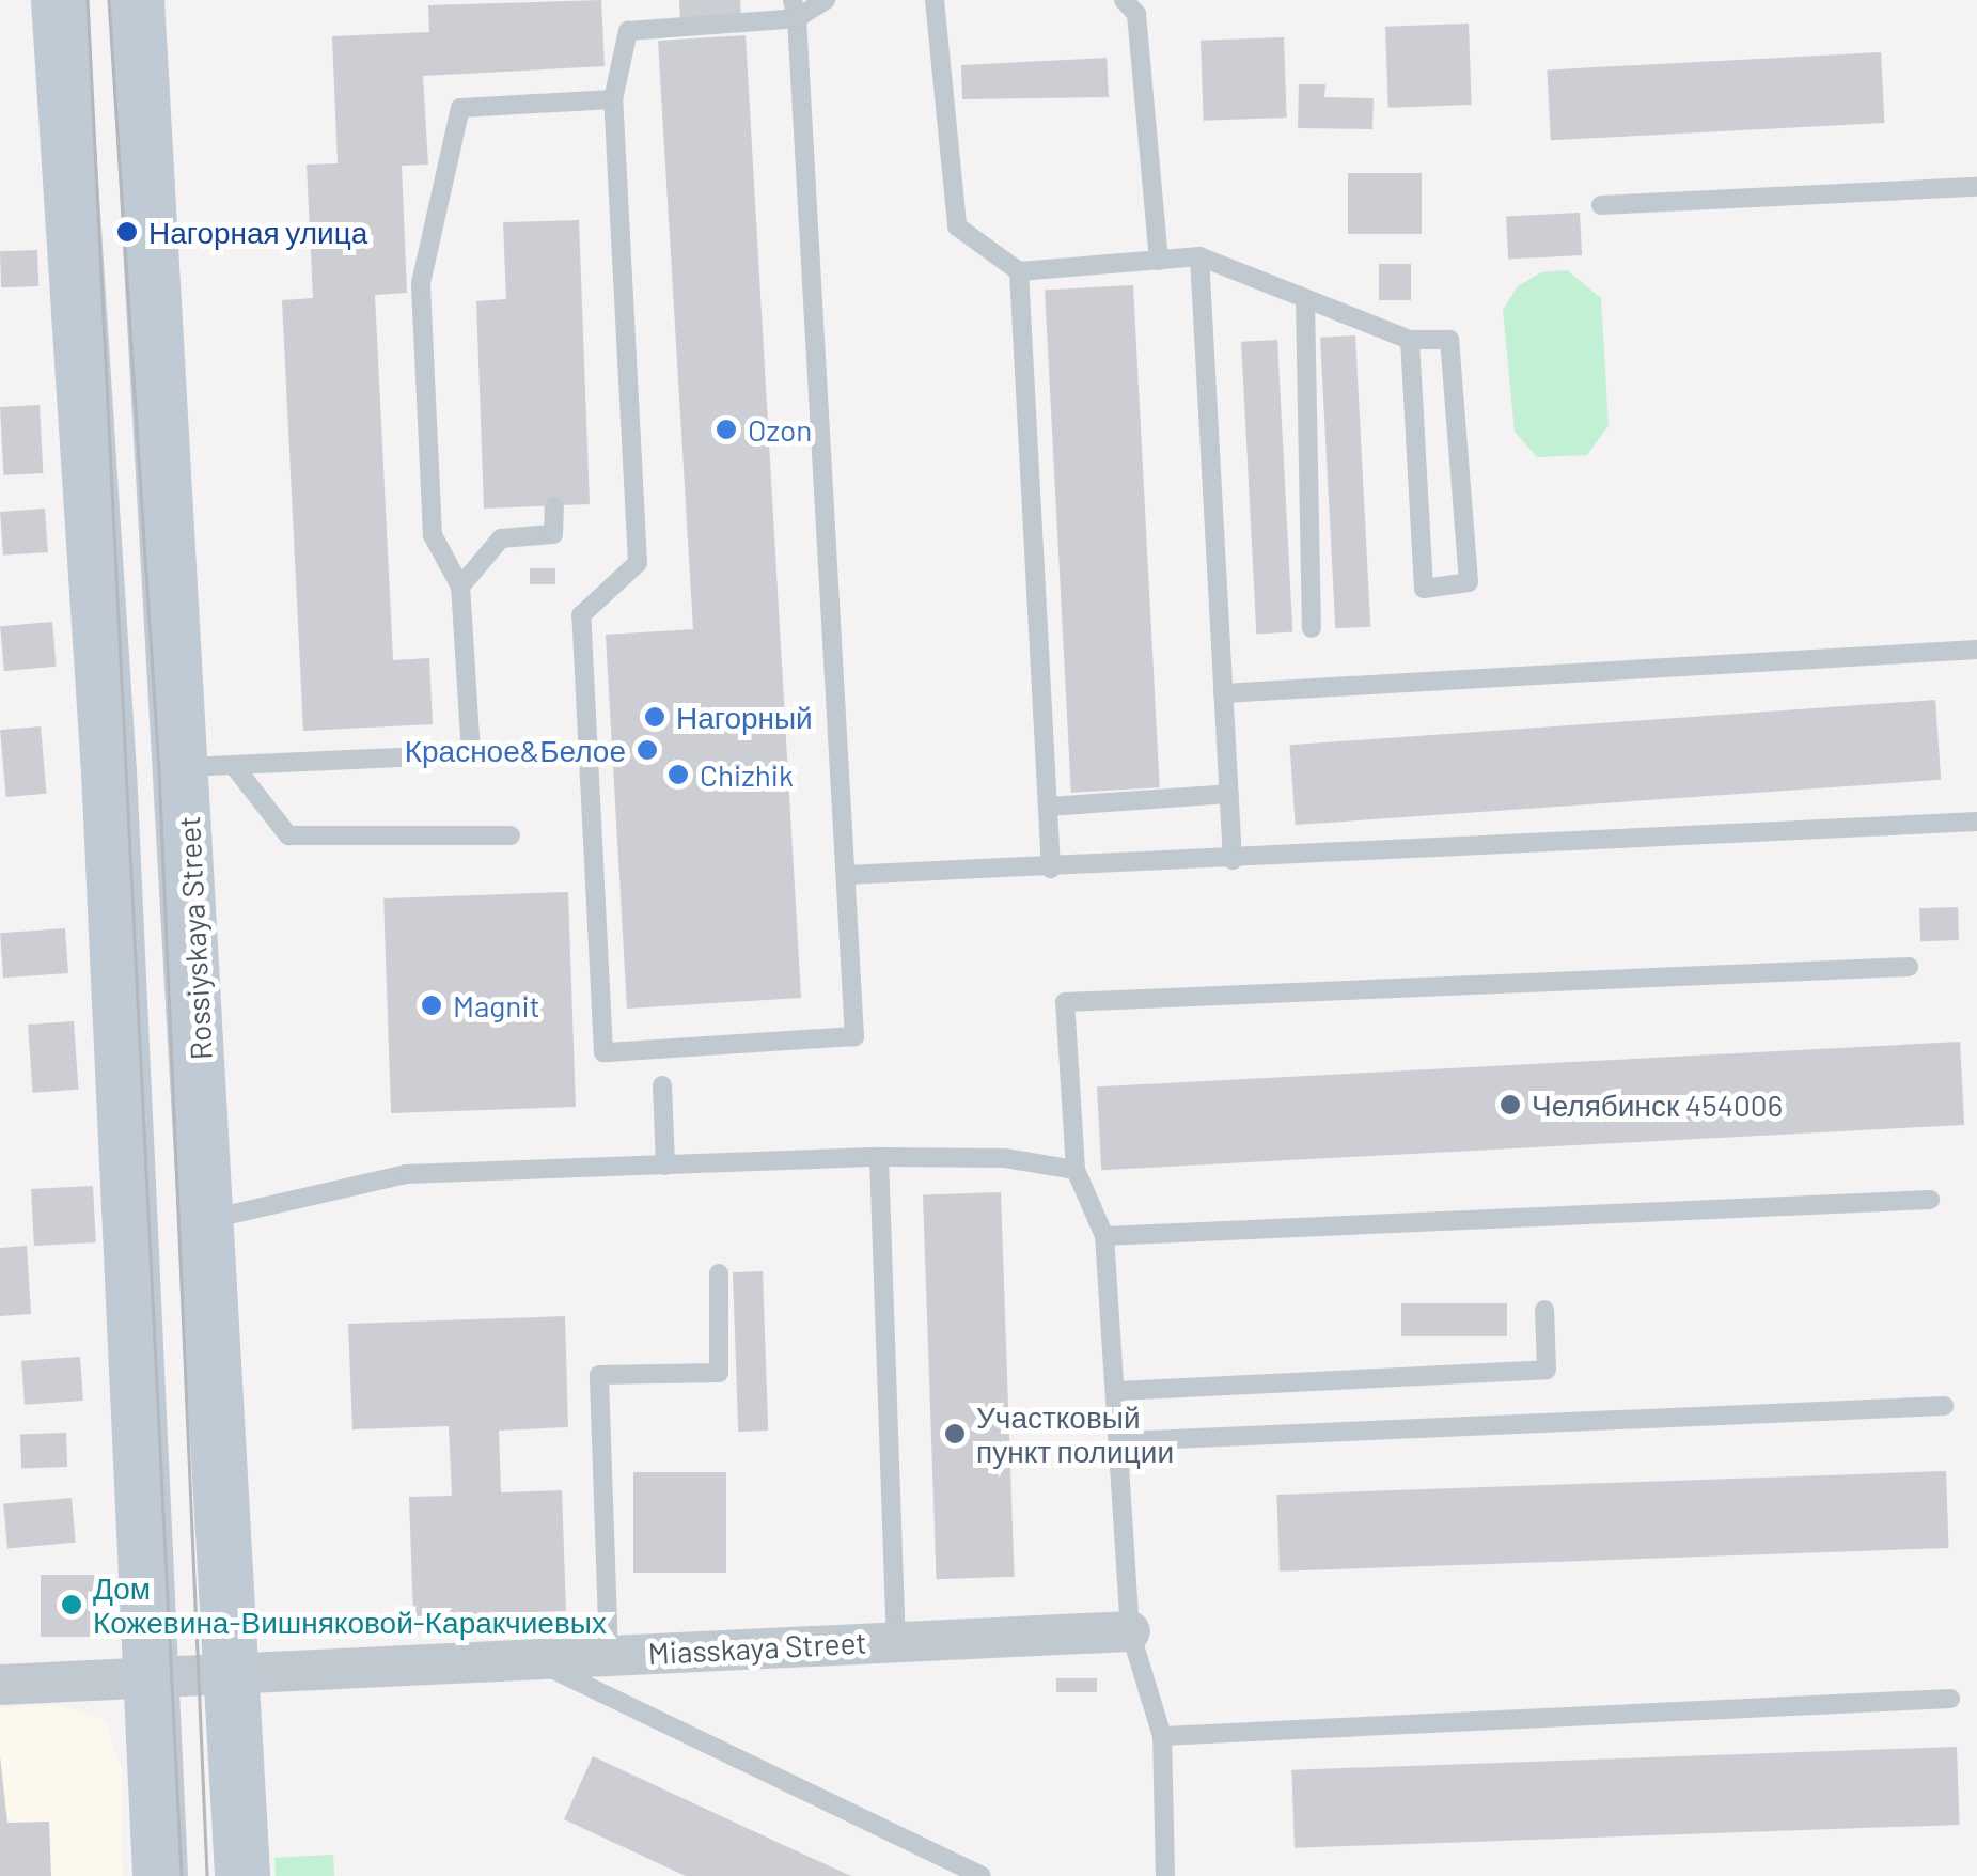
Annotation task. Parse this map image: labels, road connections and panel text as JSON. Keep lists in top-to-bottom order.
{
  "streets": {
    "main road": ["Rossiyskaya Street"],
    "street": ["Miasskaya Street"]
  },
  "crossings": [
    ["Rossiyskaya Street", "Miasskaya Street"]
  ],
  "places": [
    "Нагорная улица",
    "Ozon",
    "Нагорный",
    "Красное&Белое",
    "Chizhik",
    "Magnit",
    "Челябинск 454006",
    "Участковый пункт полиции",
    "Дом Кожевина-Вишняковой-Каракчиевых"
  ]
}
